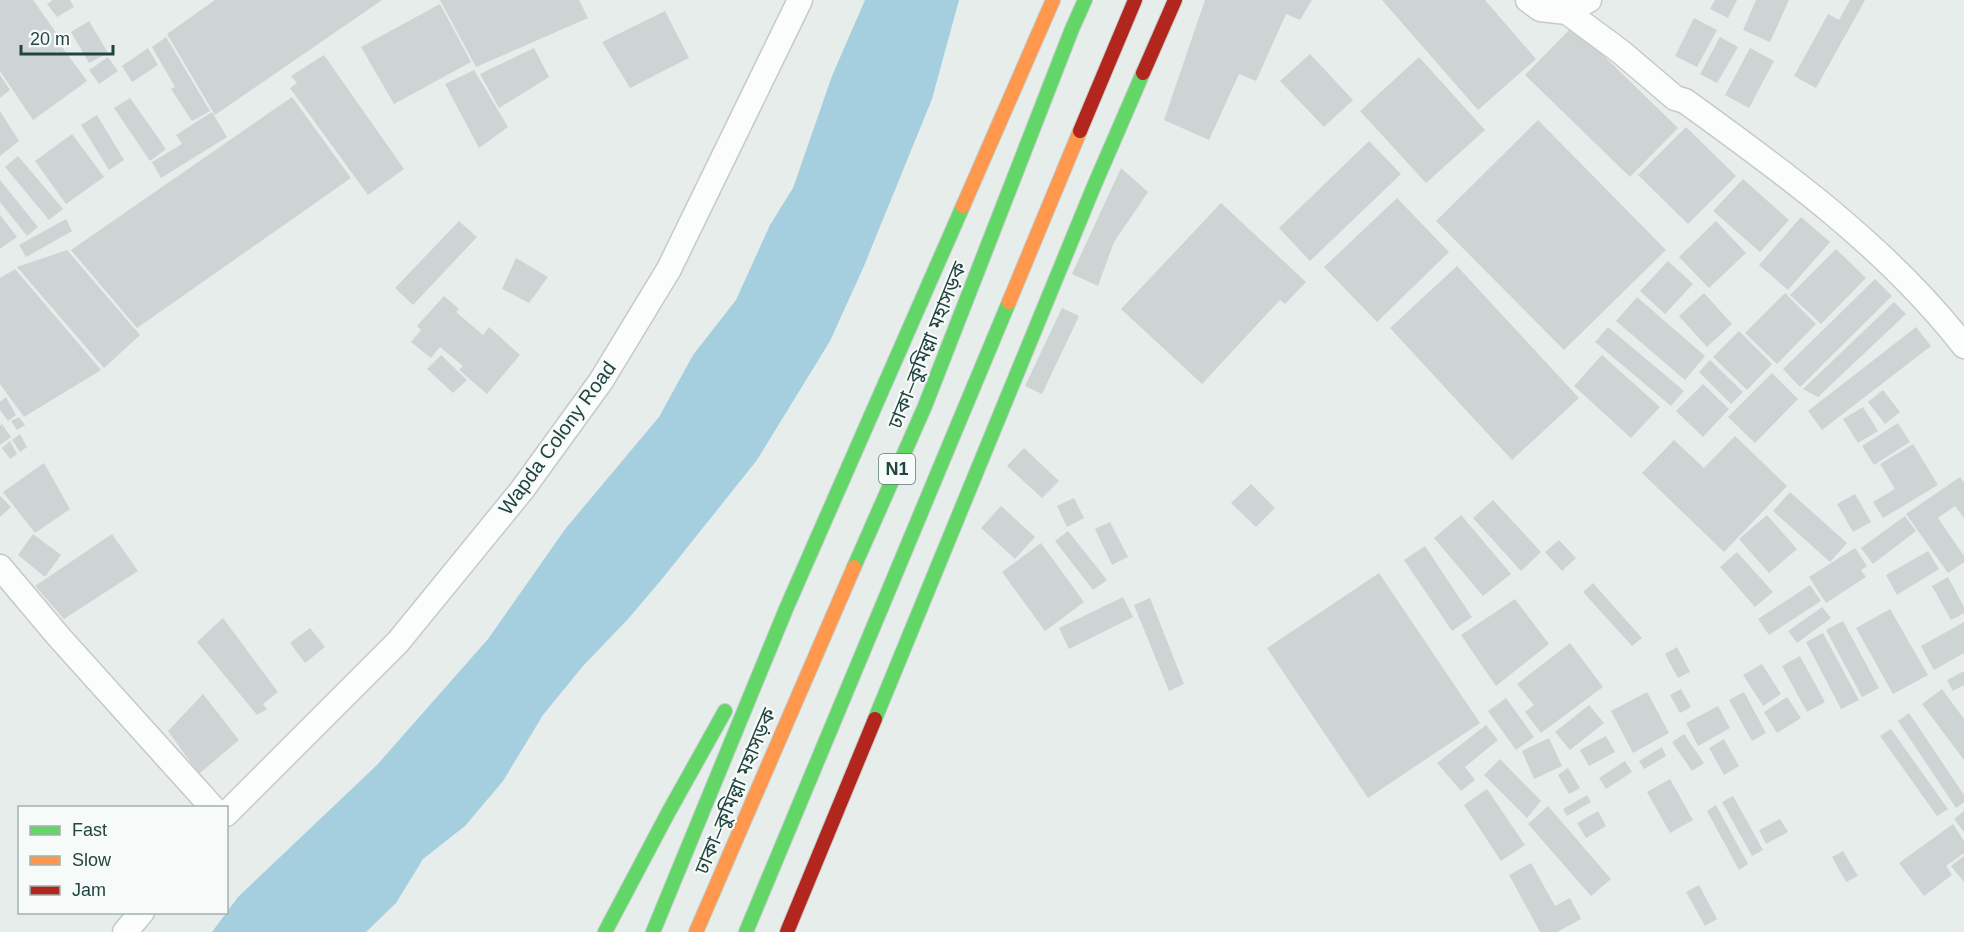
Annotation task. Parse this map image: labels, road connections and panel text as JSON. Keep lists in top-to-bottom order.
{
  "streets": {
    "highway": ["ঢাকা–কুমিল্লা মহাসড়ক", "N1"],
    "street": ["Wapda Colony Road"]
  },
  "legend": ["Fast", "Slow", "Jam"],
  "scale_bar": "20 m"
}
